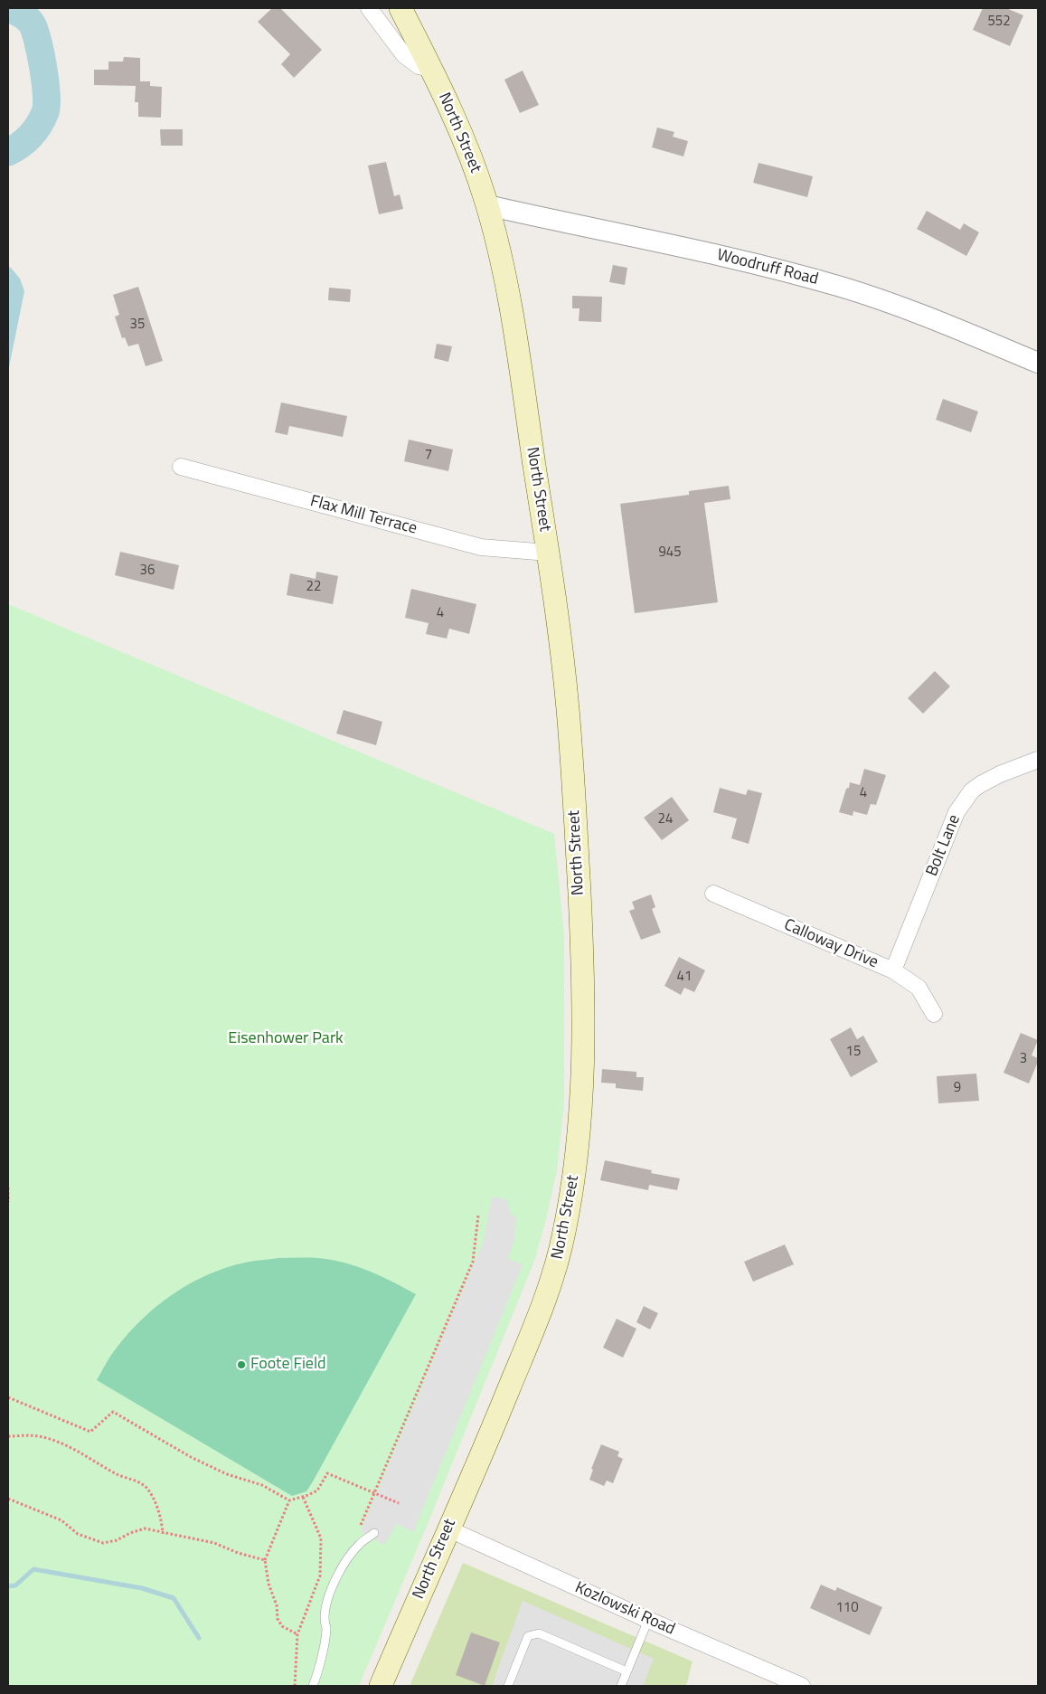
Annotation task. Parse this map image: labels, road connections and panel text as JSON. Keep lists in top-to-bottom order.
{
  "streets": {
    "main road": ["North Street"],
    "street": [
      "Woodruff Road",
      "Flax Mill Terrace",
      "Bolt Lane",
      "Calloway Drive",
      "Kozlowski Road"
    ]
  },
  "crossings": [
    ["North Street", "Woodruff Road"],
    ["North Street", "Flax Mill Terrace"],
    ["North Street", "Kozlowski Road"],
    ["Bolt Lane", "Calloway Drive"]
  ],
  "parks": ["Eisenhower Park"],
  "places": ["Foote Field"],
  "house_numbers": [
    "552",
    "35",
    "7",
    "945",
    "36",
    "22",
    "4",
    "4",
    "24",
    "41",
    "15",
    "3",
    "9",
    "110"
  ]
}
